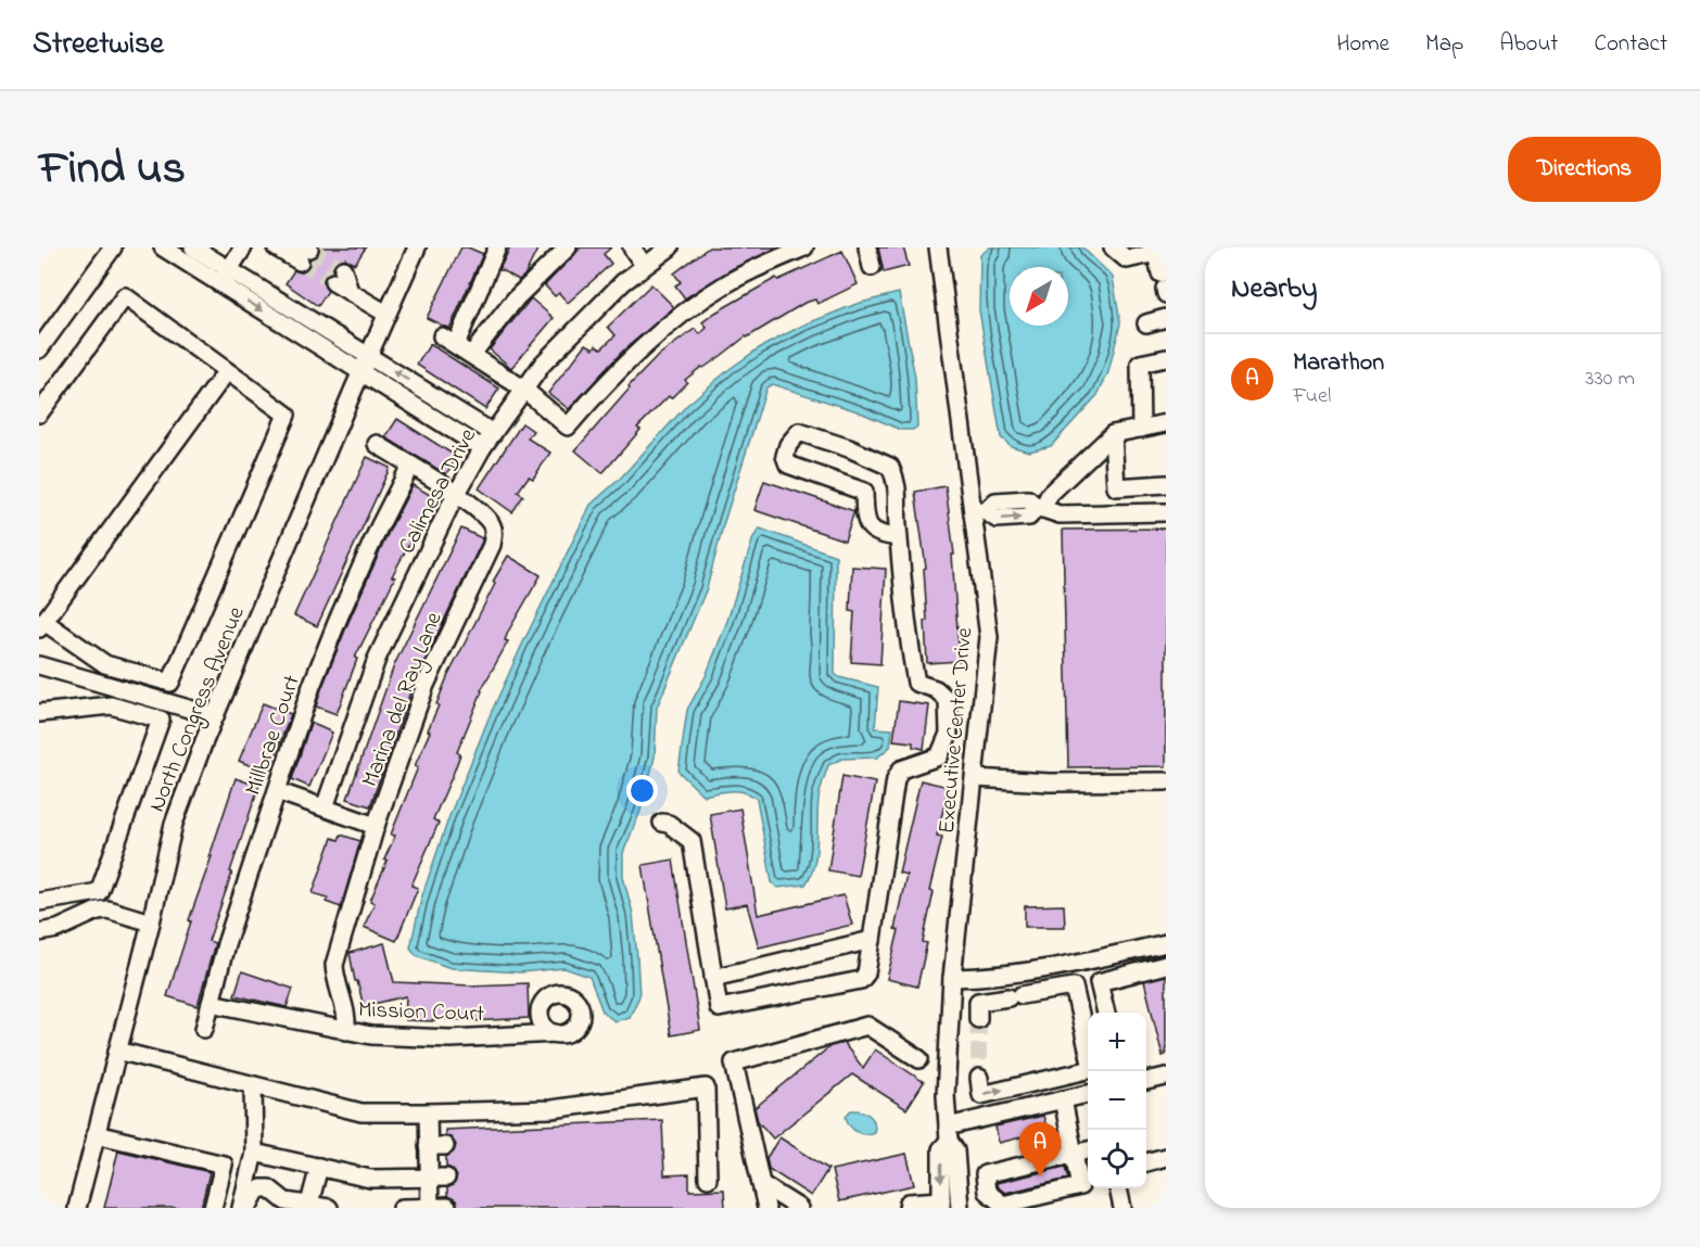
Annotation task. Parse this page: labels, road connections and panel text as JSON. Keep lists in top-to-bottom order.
{
  "streets": {
    "street": [
      "Calimesa Drive",
      "Marina del Ray Lane",
      "North Congress Avenue",
      "Executive Center Drive",
      "Millbrae Court",
      "Mission Court"
    ]
  },
  "crossings": [
    ["Calimesa Drive", "Marina del Ray Lane"],
    ["Marina del Ray Lane", "Millbrae Court"],
    ["Marina del Ray Lane", "Mission Court"],
    ["Millbrae Court", "Mission Court"]
  ],
  "north": "bottom left",
  "page": {
    "header": "Streetwise",
    "nav": [
      "Home",
      "Map",
      "About",
      "Contact"
    ],
    "title": "Find us",
    "buttons": "Directions",
    "heading": "Nearby",
    "list": [
      {
        "mark": "A",
        "name": "Marathon",
        "note": "Fuel",
        "value": "330 m"
      }
    ],
    "map_buttons": ["+", "−"],
    "pins": "A"
  }
}
